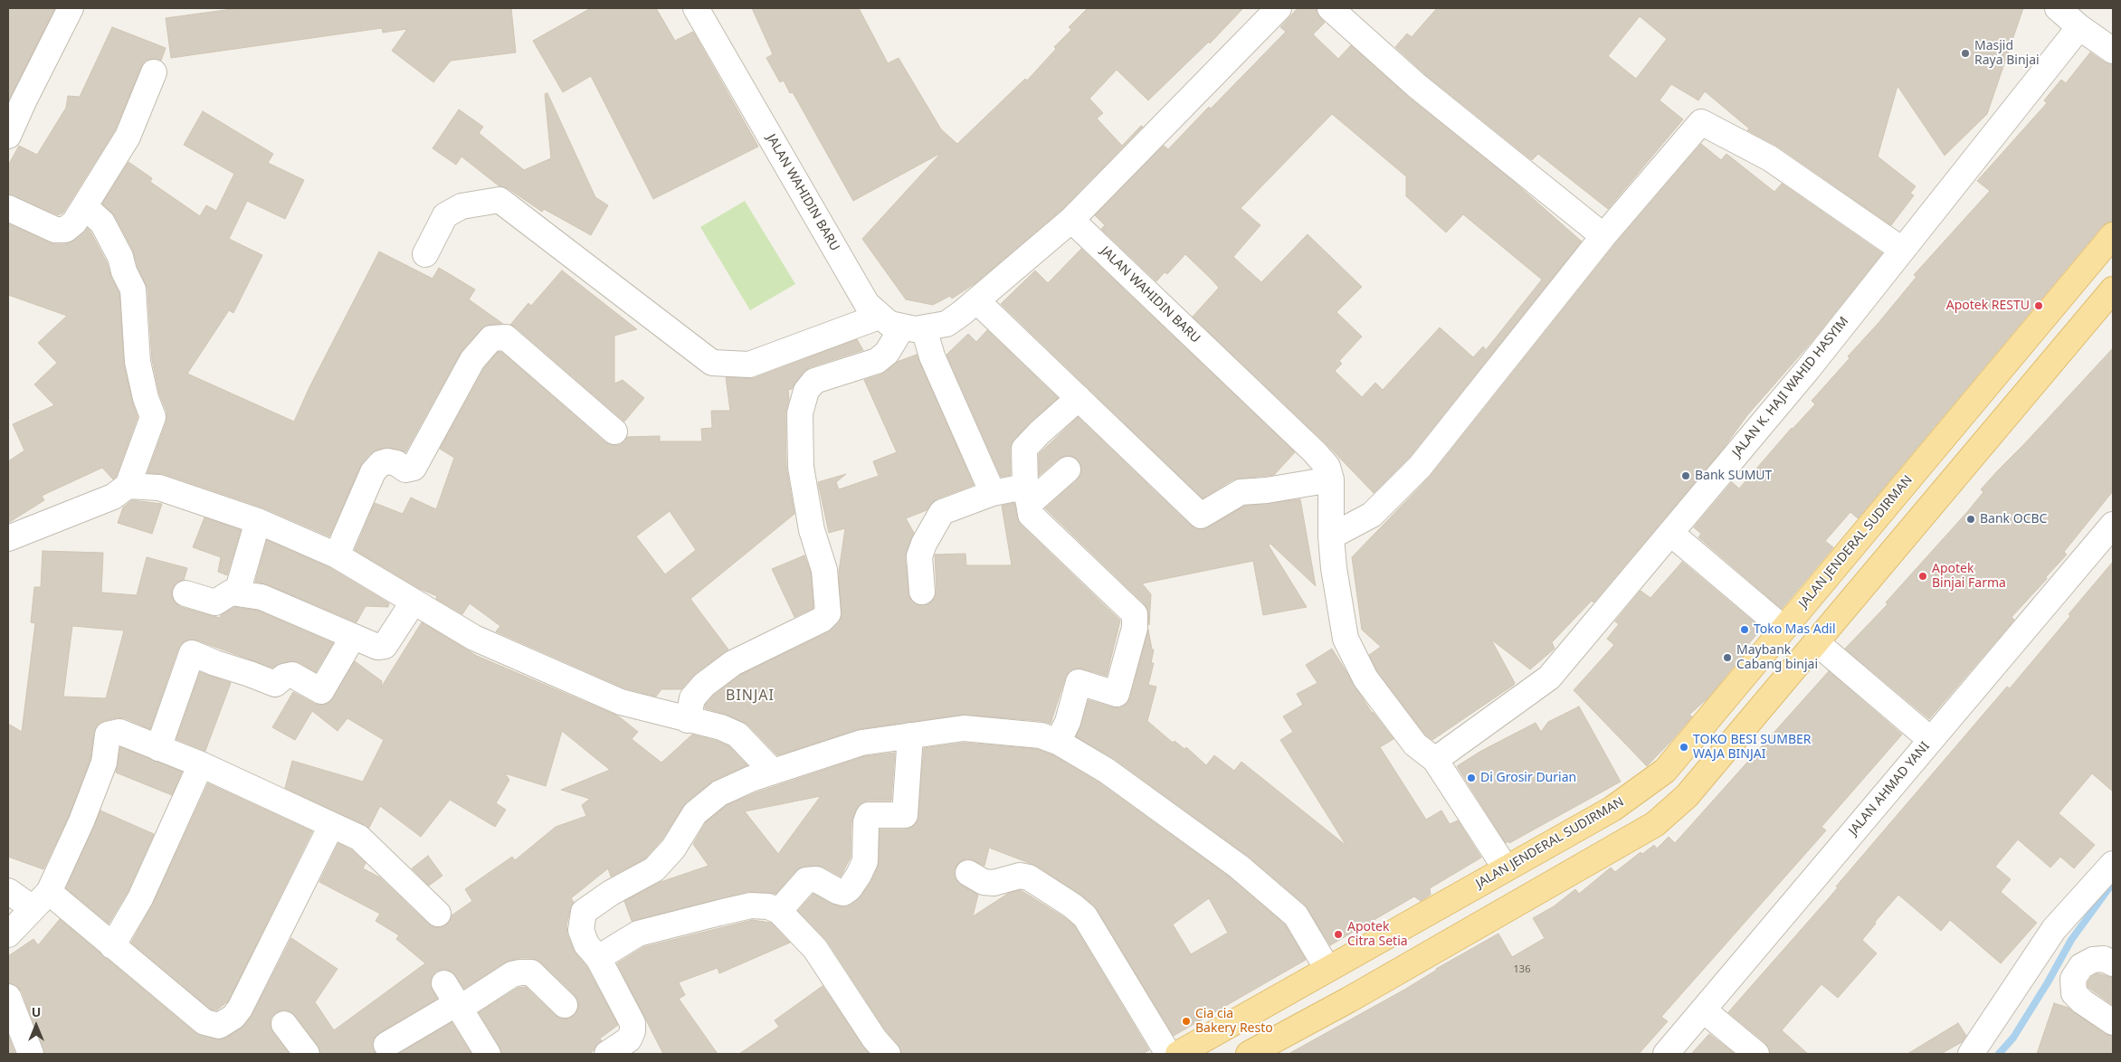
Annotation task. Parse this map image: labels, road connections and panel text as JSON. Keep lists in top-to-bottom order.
{
  "streets": {
    "main road": ["JALAN JENDERAL SUDIRMAN"],
    "street": ["JALAN WAHIDIN BARU", "JALAN K. HAJI WAHID HASYIM", "JALAN AHMAD YANI"]
  },
  "crossings": [
    ["JALAN WAHIDIN BARU", "JALAN K. HAJI WAHID HASYIM"],
    ["JALAN WAHIDIN BARU", "JALAN JENDERAL SUDIRMAN"]
  ],
  "districts": ["BINJAI"],
  "places": [
    "Masjid Raya Binjai",
    "Apotek RESTU",
    "Bank SUMUT",
    "Bank OCBC",
    "Apotek Binjai Farma",
    "Toko Mas Adil",
    "Maybank Cabang binjai",
    "TOKO BESI SUMBER WAJA BINJAI",
    "Di Grosir Durian",
    "Apotek Citra Setia",
    "Cia cia Bakery Resto"
  ],
  "house_numbers": ["136"],
  "north": "top"
}
